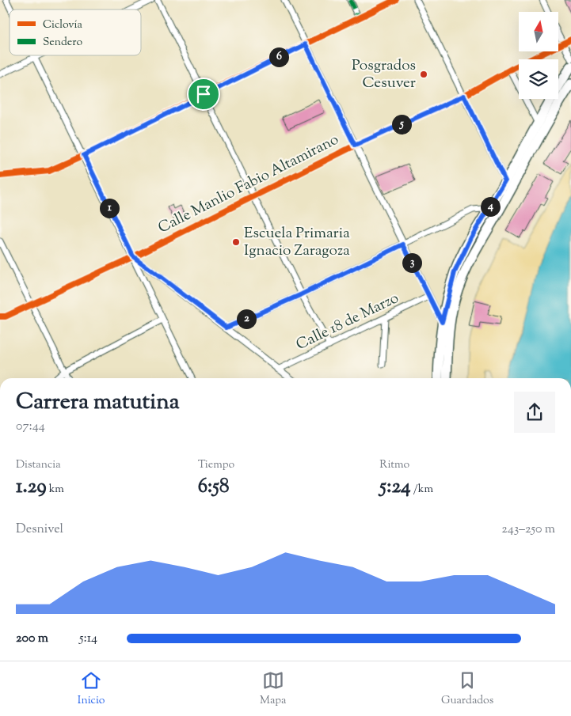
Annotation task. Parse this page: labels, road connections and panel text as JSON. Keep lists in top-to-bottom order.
{
  "streets": {
    "street": ["Calle Manlio Fabio Altamirano", "Calle 18 de Marzo"]
  },
  "places": ["Posgrados Cesuver", "Escuela Primaria Ignacio Zaragoza"],
  "legend": ["Ciclovía", "Sendero"],
  "north": "top",
  "page": {
    "pins": [
      "6",
      "5",
      "4",
      "1",
      "3",
      "2"
    ],
    "heading": ["Carrera matutina", "07:44"],
    "stats": [
      ["Distancia", "1.29 km"],
      ["Tiempo", "6:58"],
      ["Ritmo", "5:24 /km"]
    ],
    "chart": ["Desnivel", "243–250 m"],
    "list": [
      {
        "name": "200 m",
        "note": "5:14"
      }
    ],
    "tabs": ["Inicio", "Mapa", "Guardados"]
  }
}
